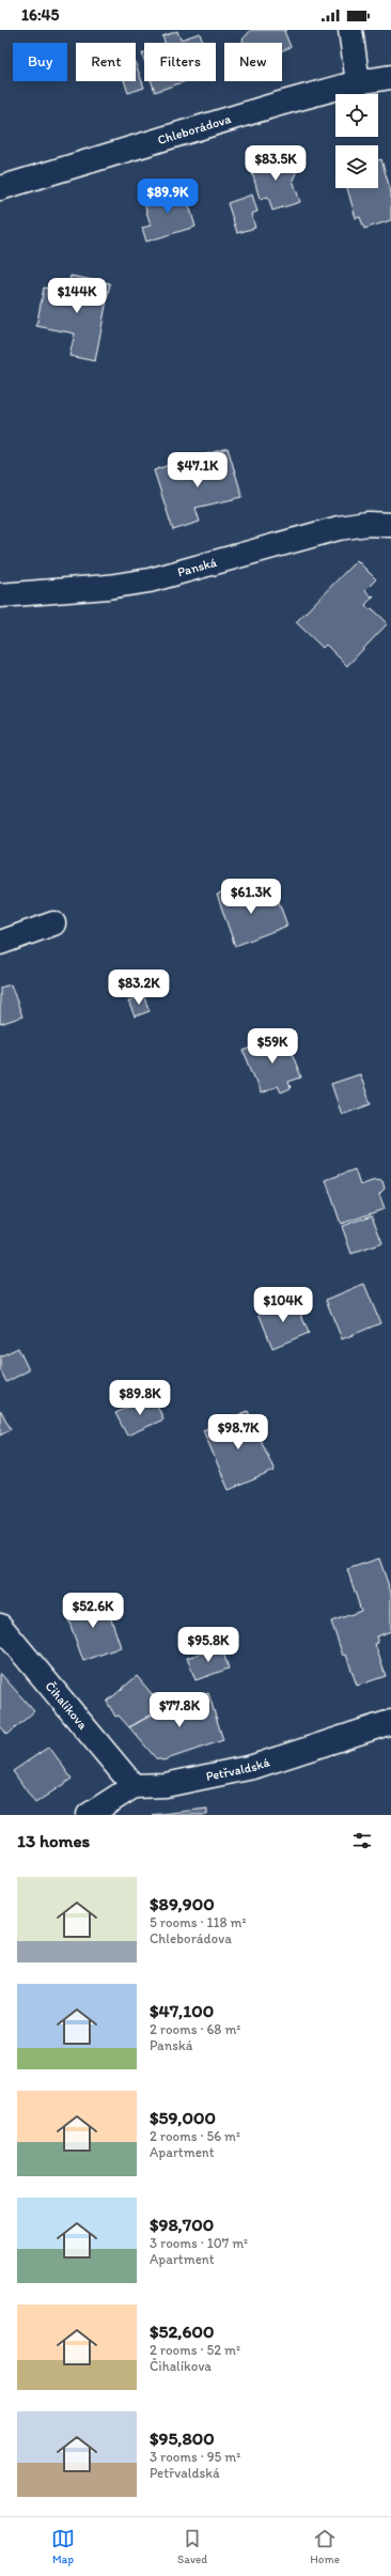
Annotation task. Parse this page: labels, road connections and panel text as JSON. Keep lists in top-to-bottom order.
{
  "streets": {
    "street": [
      "Chleborádova",
      "Panská",
      "Čihalíkova",
      "Petřvaldská"
    ]
  },
  "crossings": [
    ["Čihalíkova", "Petřvaldská"]
  ],
  "page": {
    "status": "16:45",
    "chip": [
      "Buy",
      "Rent",
      "Filters",
      "New"
    ],
    "price": [
      "$83.5K",
      "$89.9K",
      "$144K",
      "$47.1K",
      "$61.3K",
      "$83.2K",
      "$59K",
      "$104K",
      "$89.8K",
      "$98.7K",
      "$52.6K",
      "$95.8K",
      "$77.8K"
    ],
    "heading": "13 homes",
    "list": [
      {
        "name": "$89,900",
        "note": "5 rooms · 118 m² · Chleborádova"
      },
      {
        "name": "$47,100",
        "note": "2 rooms · 68 m² · Panská"
      },
      {
        "name": "$59,000",
        "note": "2 rooms · 56 m² · Apartment"
      },
      {
        "name": "$98,700",
        "note": "3 rooms · 107 m² · Apartment"
      },
      {
        "name": "$52,600",
        "note": "2 rooms · 52 m² · Čihalíkova"
      },
      {
        "name": "$95,800",
        "note": "3 rooms · 95 m² · Petřvaldská"
      }
    ],
    "tabs": ["Map", "Saved", "Home"]
  }
}
